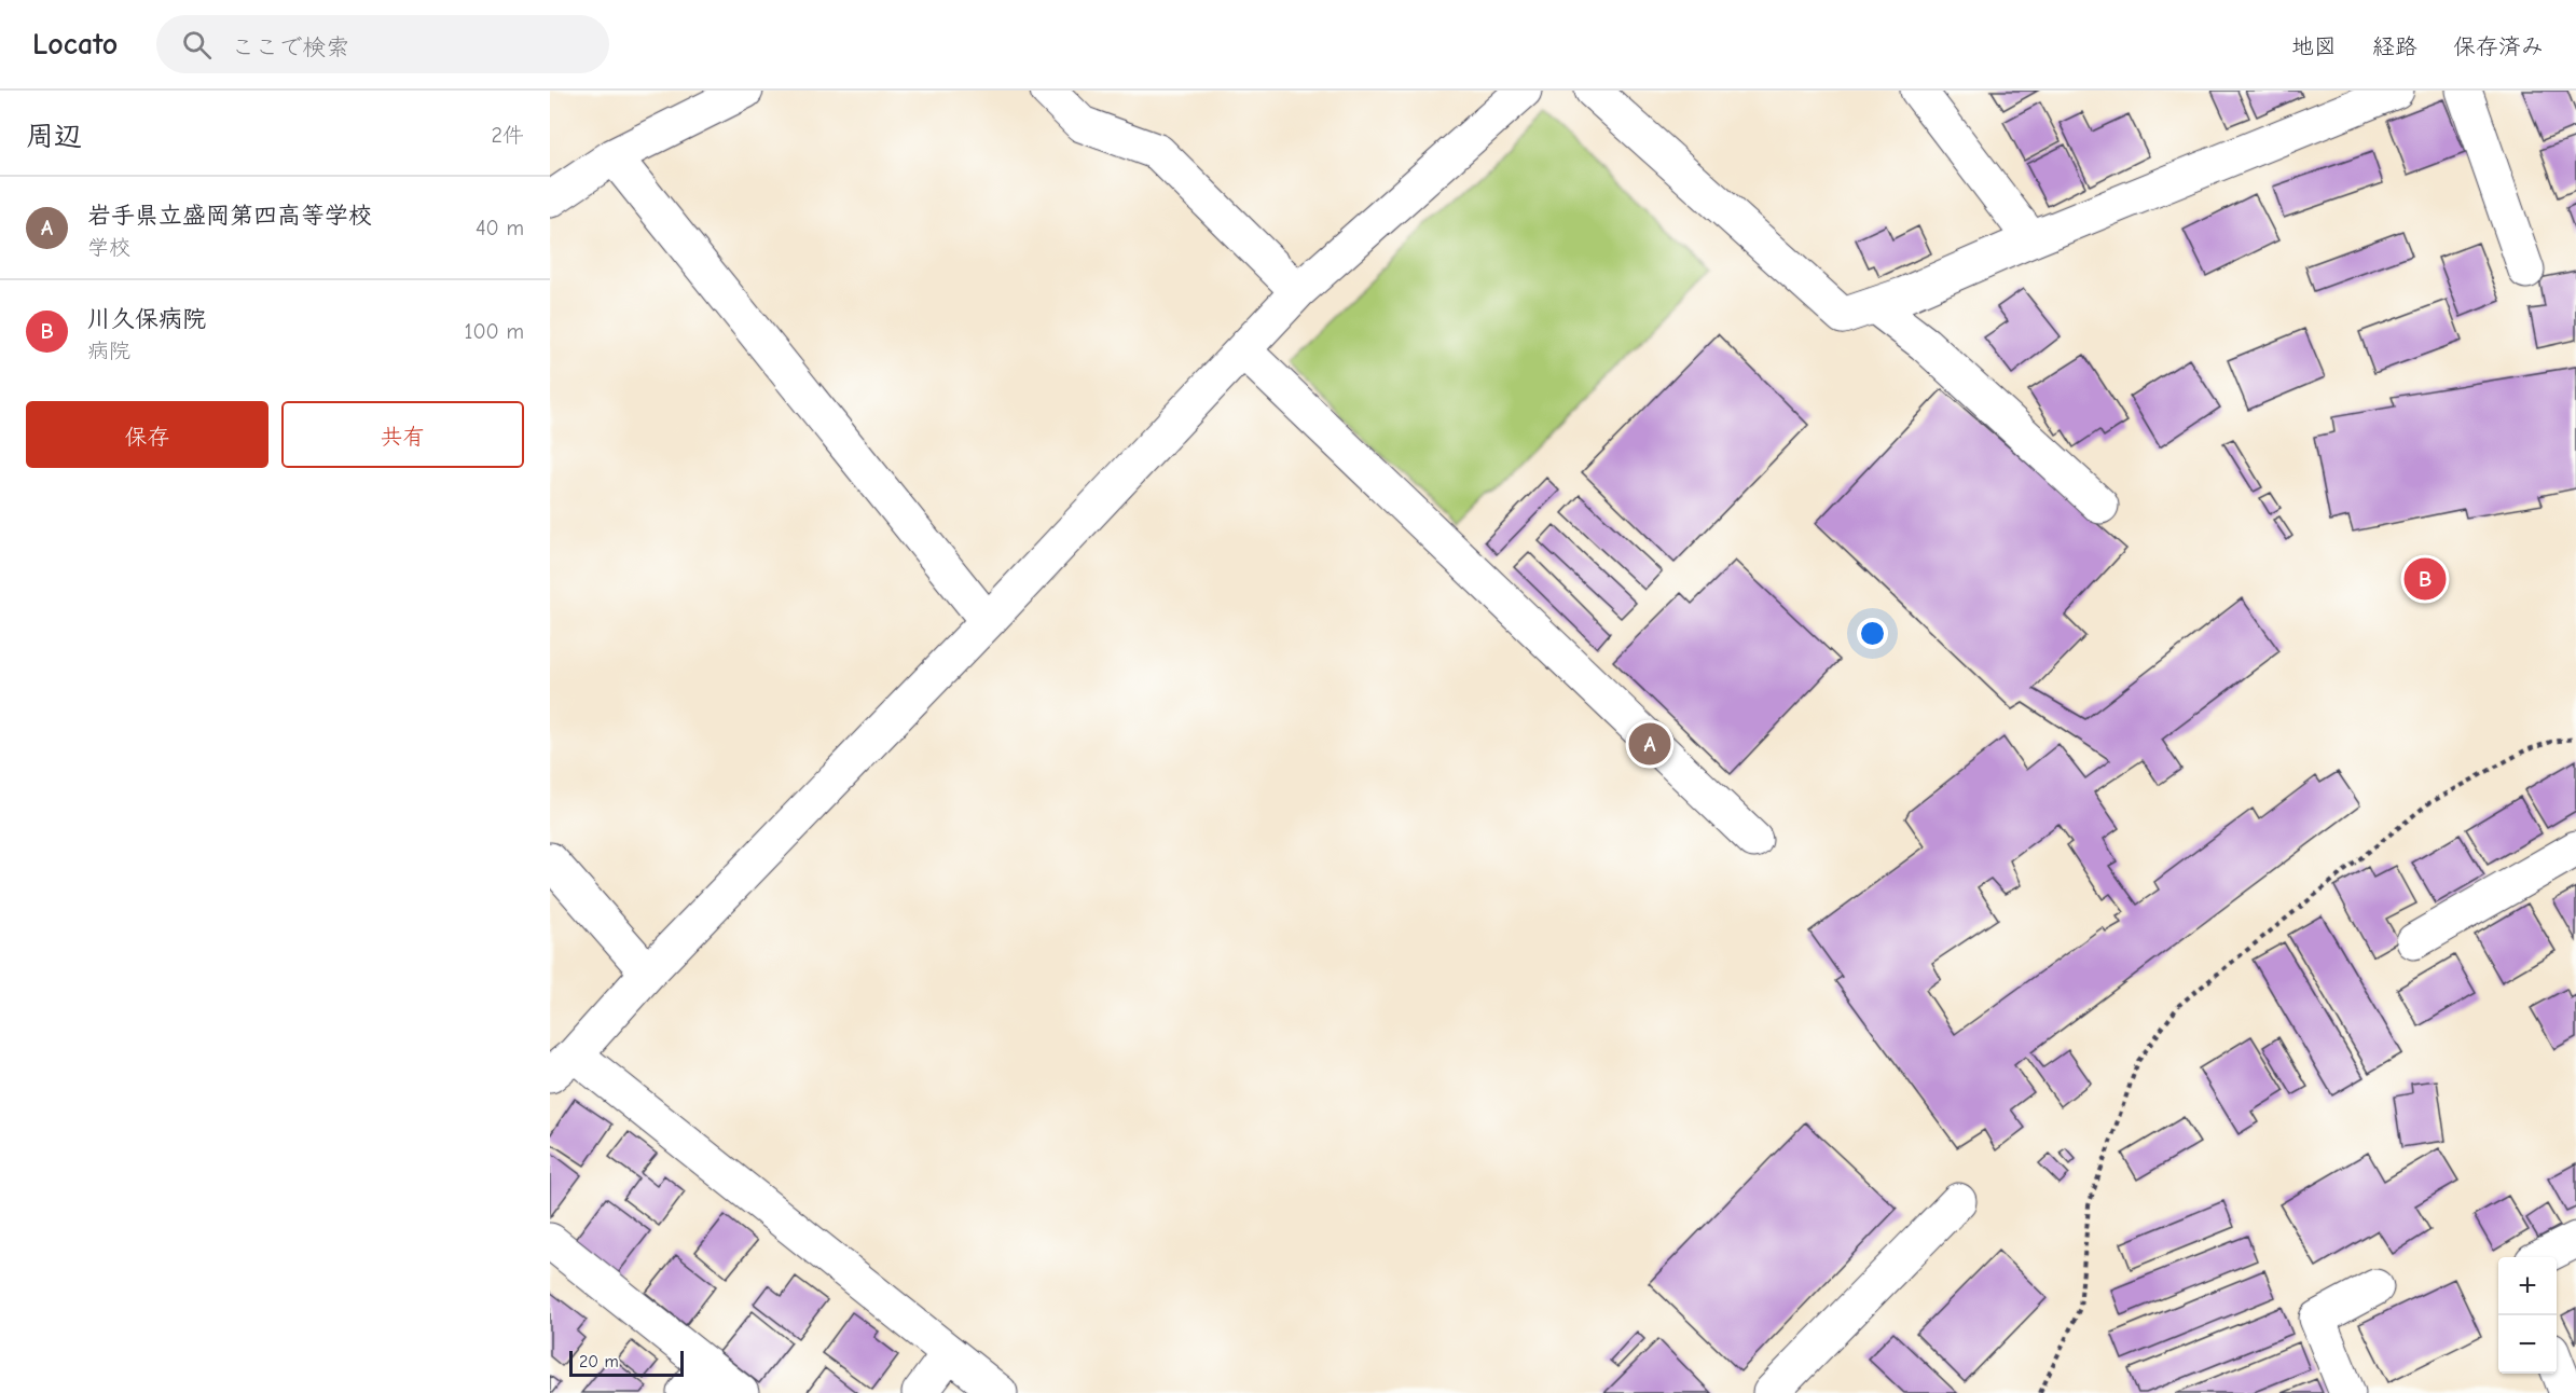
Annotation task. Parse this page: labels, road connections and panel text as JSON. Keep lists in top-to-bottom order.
{
  "scale_bar": "20 m",
  "page": {
    "header": "Locato",
    "search": "ここで検索",
    "nav": ["地図", "経路", "保存済み"],
    "heading": ["周辺", "2件"],
    "list": [
      {
        "mark": "A",
        "name": "岩手県立盛岡第四高等学校",
        "note": "学校",
        "value": "40 m"
      },
      {
        "mark": "B",
        "name": "川久保病院",
        "note": "病院",
        "value": "100 m"
      }
    ],
    "buttons": ["保存", "共有"],
    "pins": ["B", "A"],
    "map_buttons": ["+", "−"],
    "scale": "20 m"
  }
}
